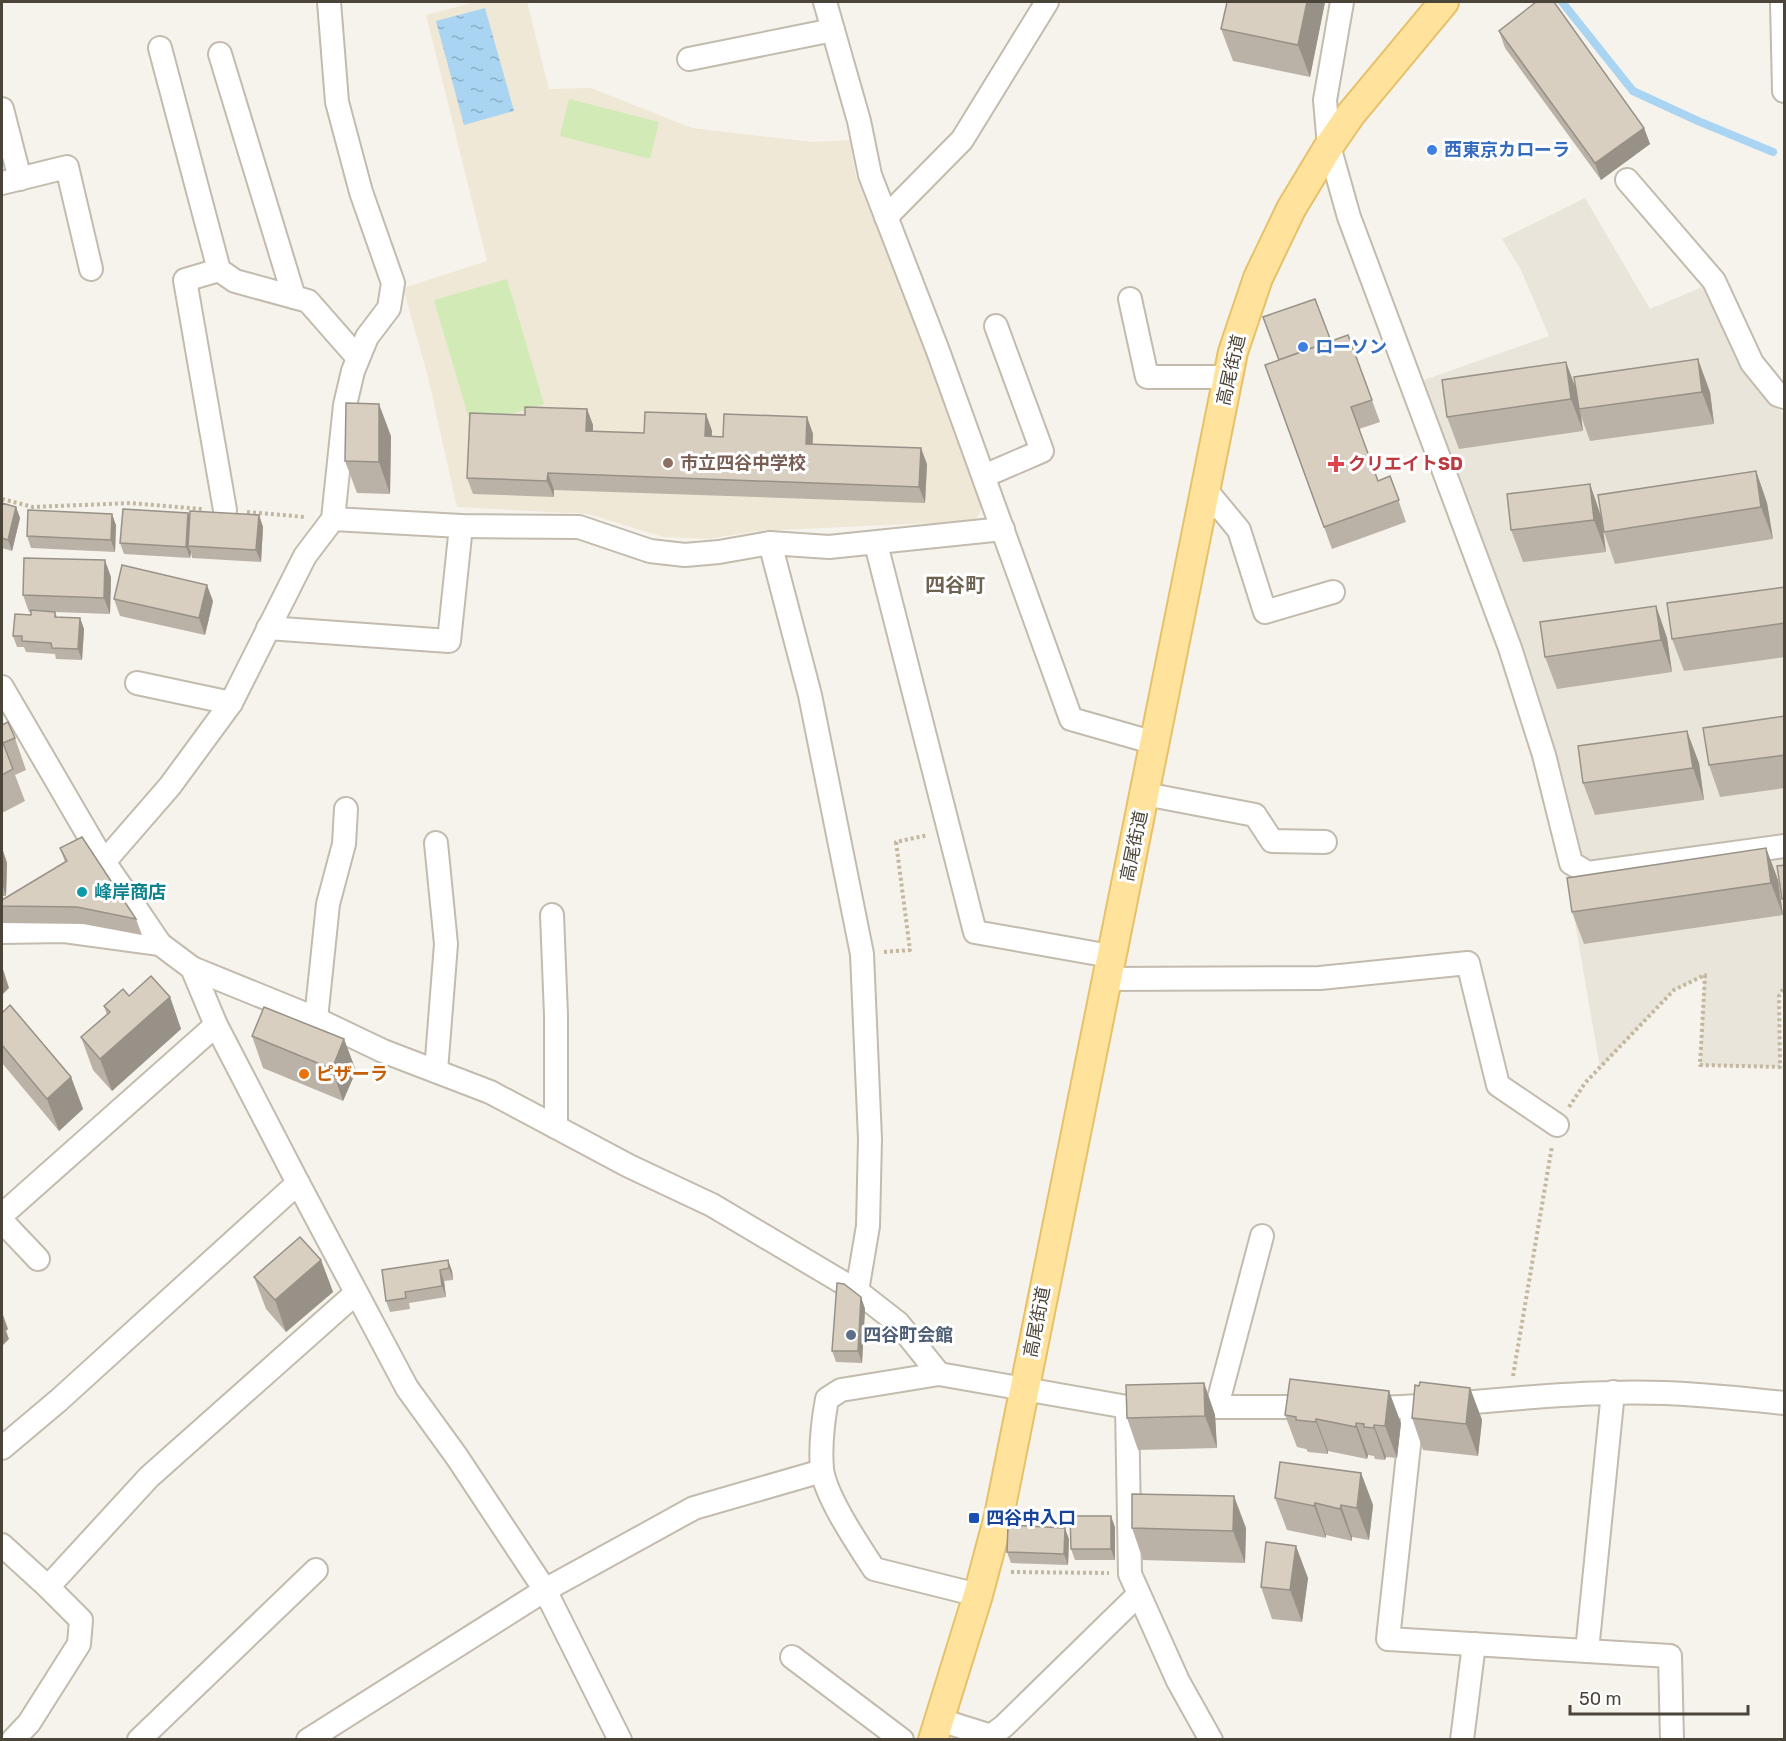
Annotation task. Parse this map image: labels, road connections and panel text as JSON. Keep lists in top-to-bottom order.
{
  "streets": {
    "main road": ["高尾街道"]
  },
  "districts": ["四谷町"],
  "places": {
    "other": [
      "西東京カローラ",
      "ローソン",
      "市立四谷中学校",
      "峰岸商店",
      "ピザーラ",
      "四谷町会館"
    ],
    "health": ["クリエイトSD"],
    "transit": ["四谷中入口"]
  },
  "scale_bar": "50 m"
}
